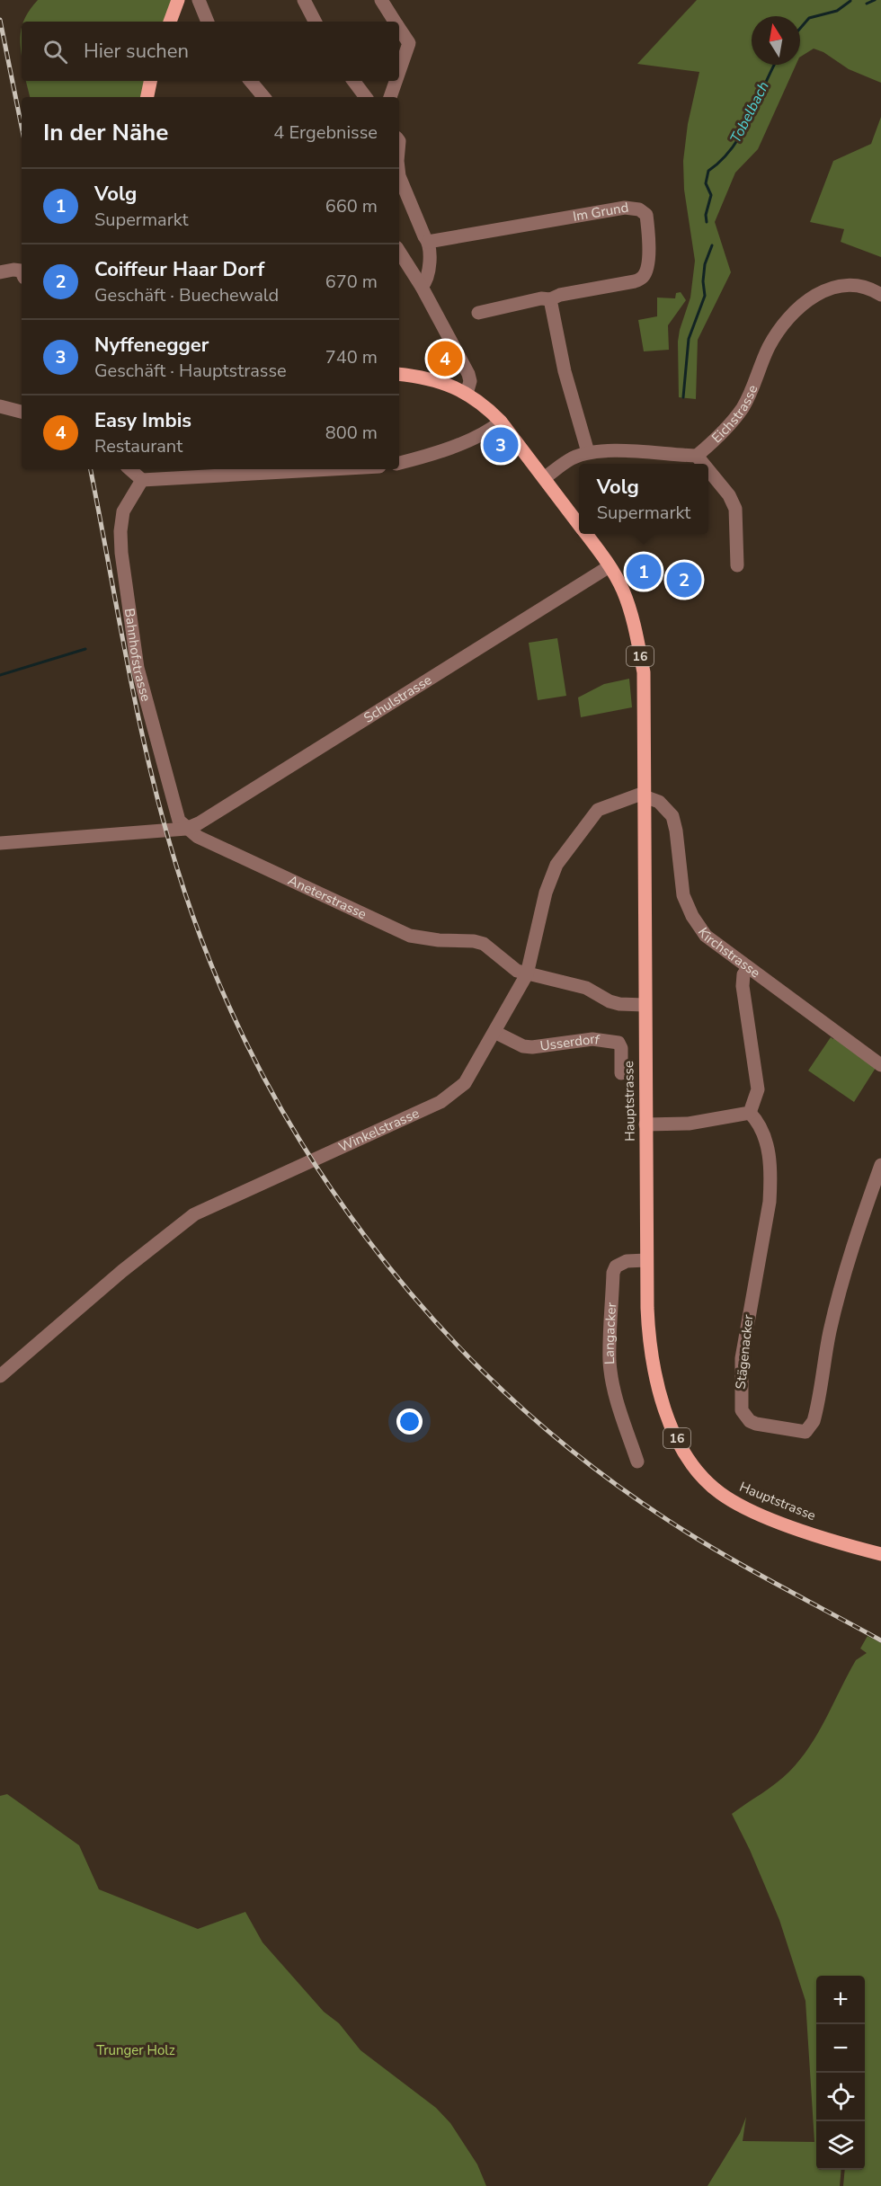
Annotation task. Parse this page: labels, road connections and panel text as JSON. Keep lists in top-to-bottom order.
{
  "streets": {
    "main road": ["16", "Hauptstrasse"],
    "street": [
      "Im Grund",
      "Eichstrasse",
      "Bahnhofstrasse",
      "Schulstrasse",
      "Aneterstrasse",
      "Kirchstrasse",
      "Usserdorf",
      "Winkelstrasse",
      "Langacker",
      "Stägenacker"
    ]
  },
  "crossings": [
    ["Bahnhofstrasse", "Schulstrasse"],
    ["Bahnhofstrasse", "Aneterstrasse"],
    ["Schulstrasse", "Aneterstrasse"],
    ["Schulstrasse", "Hauptstrasse"],
    ["Aneterstrasse", "Hauptstrasse"],
    ["Aneterstrasse", "Winkelstrasse"],
    ["Kirchstrasse", "Hauptstrasse"],
    ["Kirchstrasse", "Winkelstrasse"],
    ["Usserdorf", "Winkelstrasse"],
    ["Hauptstrasse", "Winkelstrasse"],
    ["Hauptstrasse", "Langacker"]
  ],
  "water": ["Tobelbach"],
  "parks": ["Trunger Holz"],
  "north": "top",
  "page": {
    "search": "Hier suchen",
    "heading": ["In der Nähe", "4 Ergebnisse"],
    "list": [
      {
        "mark": "1",
        "name": "Volg",
        "note": "Supermarkt",
        "value": "660 m"
      },
      {
        "mark": "2",
        "name": "Coiffeur Haar Dorf",
        "note": "Geschäft · Buechewald",
        "value": "670 m"
      },
      {
        "mark": "3",
        "name": "Nyffenegger",
        "note": "Geschäft · Hauptstrasse",
        "value": "740 m"
      },
      {
        "mark": "4",
        "name": "Easy Imbis",
        "note": "Restaurant",
        "value": "800 m"
      }
    ],
    "pins": [
      "4",
      "3",
      "1",
      "2"
    ],
    "popup": ["Volg", "Supermarkt"],
    "map_buttons": ["+", "−"]
  }
}
